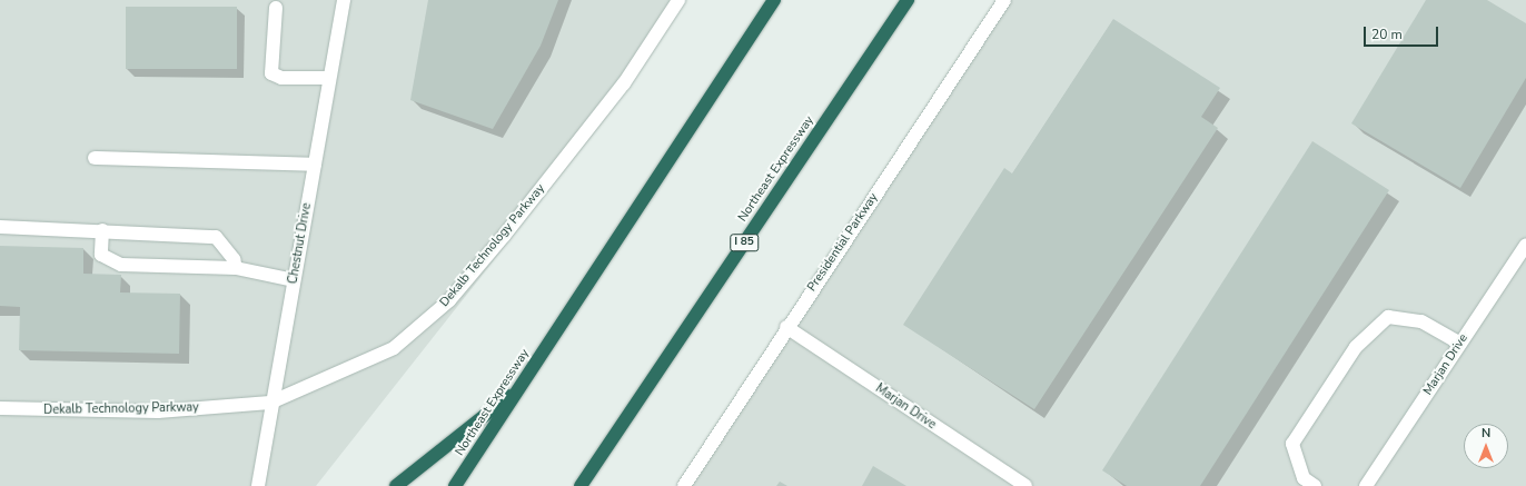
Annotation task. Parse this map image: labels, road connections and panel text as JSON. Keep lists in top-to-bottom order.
{
  "streets": {
    "highway": ["Northeast Expressway", "I 85"],
    "street": [
      "Presidential Parkway",
      "Chestnut Drive",
      "Dekalb Technology Parkway",
      "Marjan Drive"
    ]
  },
  "crossings": [
    ["Presidential Parkway", "Marjan Drive"],
    ["Chestnut Drive", "Dekalb Technology Parkway"]
  ],
  "scale_bar": "20 m",
  "north": "top"
}
